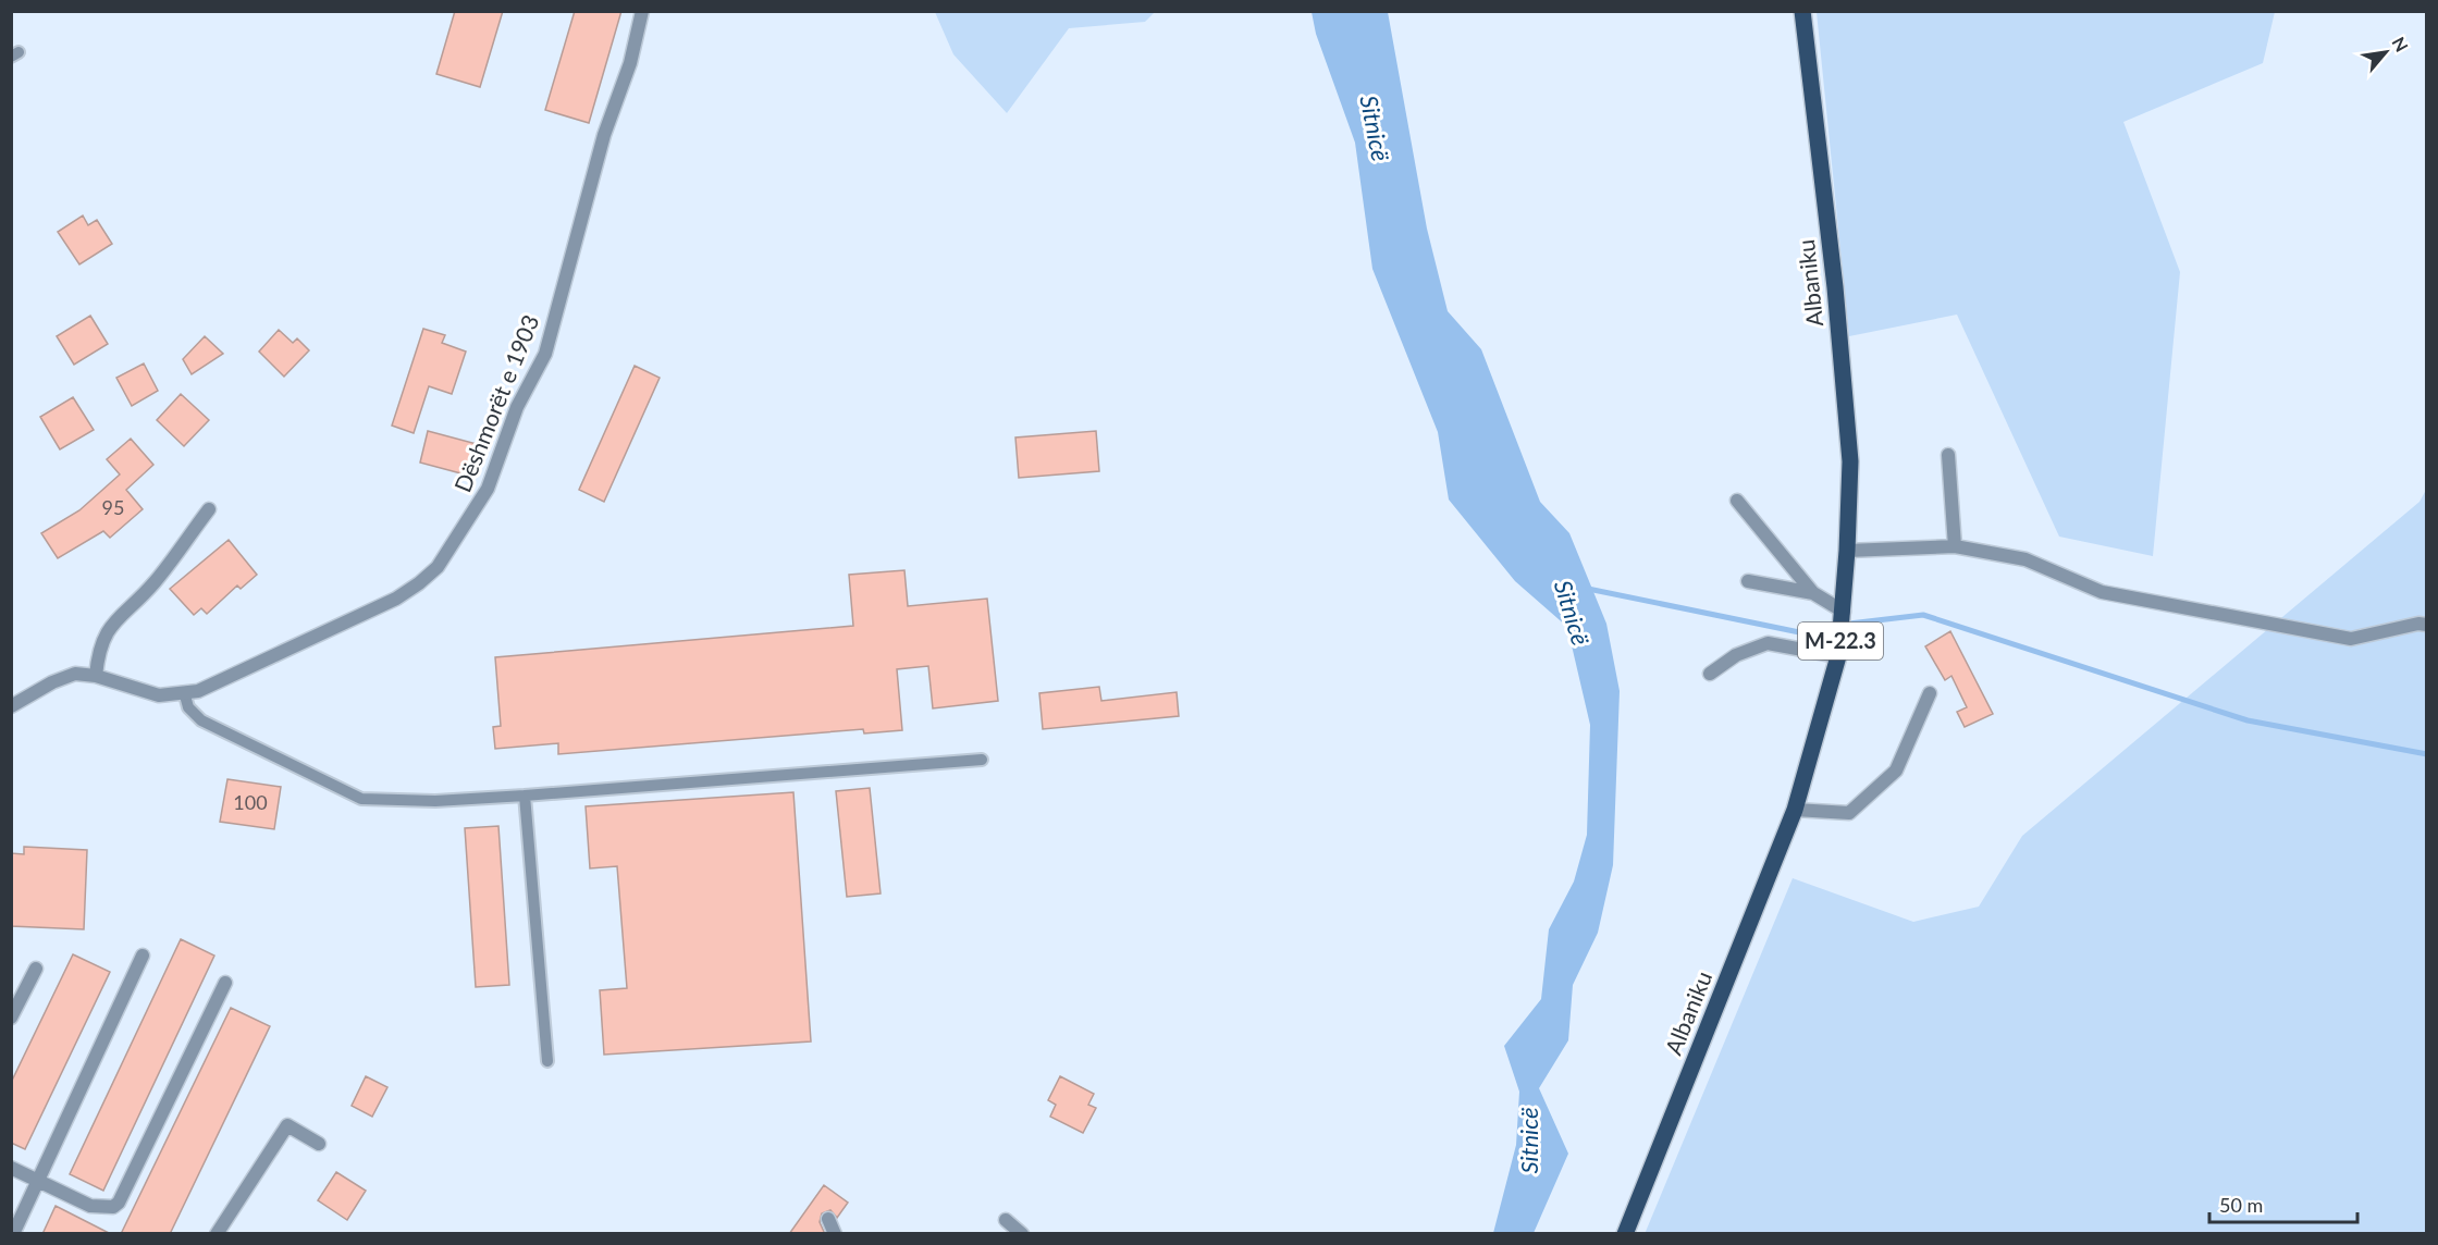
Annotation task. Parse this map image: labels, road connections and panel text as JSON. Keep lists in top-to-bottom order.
{
  "streets": {
    "main road": ["Albaniku", "M-22.3"],
    "street": ["Dëshmorët e 1903"]
  },
  "water": ["Sitnicë"],
  "house_numbers": ["95", "100"],
  "scale_bar": "50 m",
  "north": "top right"
}
